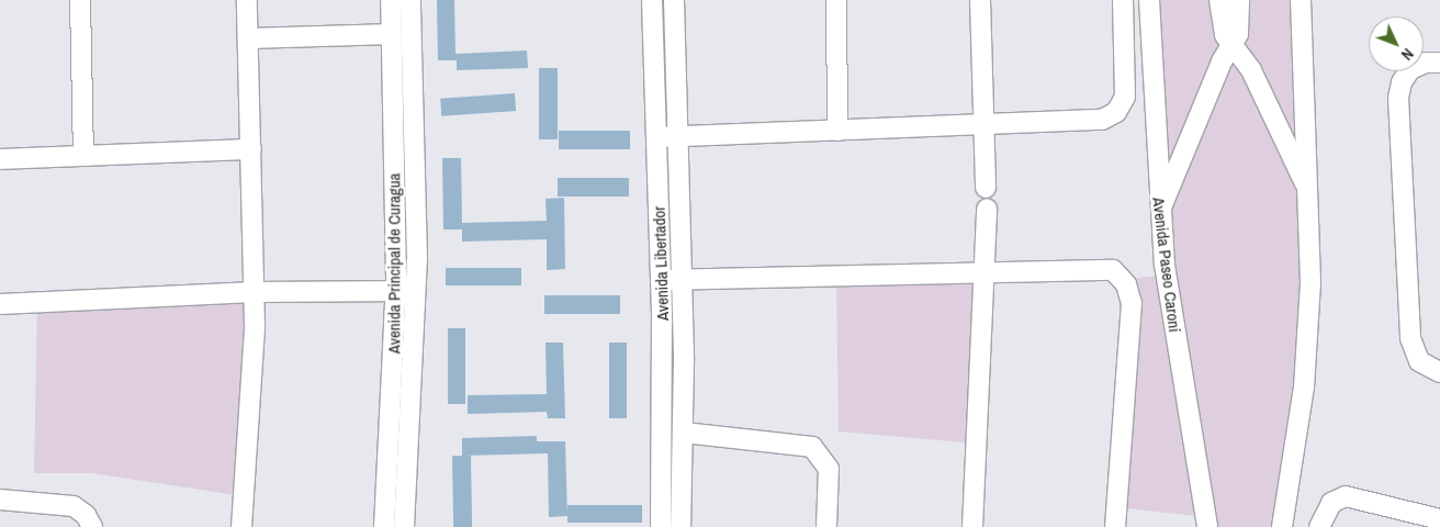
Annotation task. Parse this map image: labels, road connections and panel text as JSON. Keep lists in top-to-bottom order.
{
  "streets": {
    "street": ["Avenida Principal de Curagua", "Avenida Libertador", "Avenida Paseo Caroní"]
  },
  "north": "bottom right"
}
